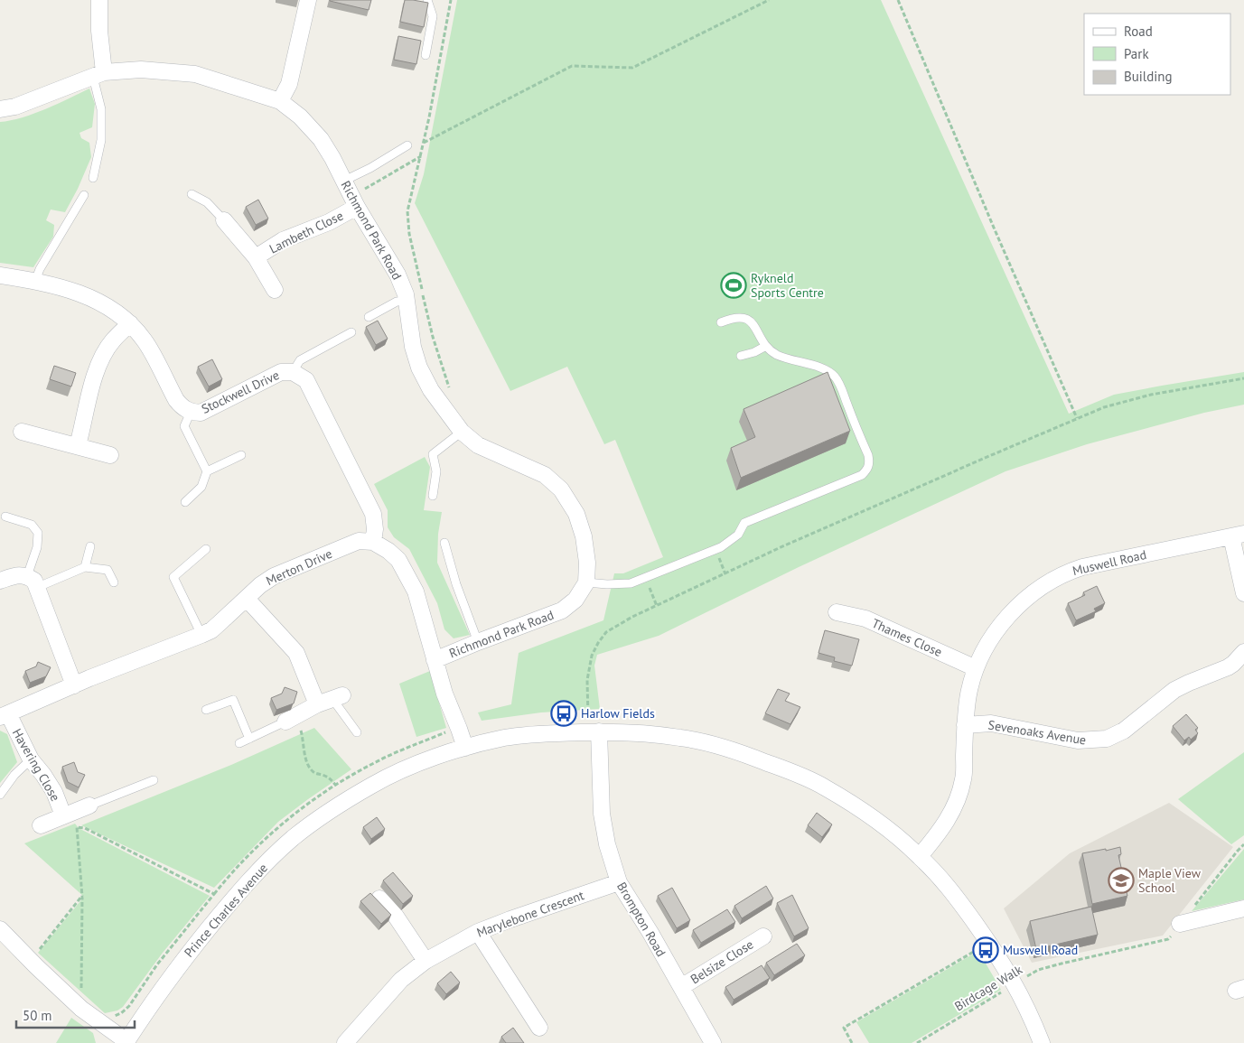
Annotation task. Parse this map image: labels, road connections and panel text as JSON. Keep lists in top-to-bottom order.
{
  "streets": {
    "street": [
      "Richmond Park Road",
      "Lambeth Close",
      "Stockwell Drive",
      "Muswell Road",
      "Merton Drive",
      "Thames Close",
      "Sevenoaks Avenue",
      "Havering Close",
      "Prince Charles Avenue",
      "Marylebone Crescent",
      "Brompton Road",
      "Belsize Close"
    ],
    "path": ["Birdcage Walk"]
  },
  "crossings": [
    ["Richmond Park Road", "Lambeth Close"],
    ["Stockwell Drive", "Merton Drive"],
    ["Muswell Road", "Thames Close"],
    ["Muswell Road", "Sevenoaks Avenue"],
    ["Muswell Road", "Prince Charles Avenue"],
    ["Merton Drive", "Havering Close"],
    ["Prince Charles Avenue", "Brompton Road"],
    ["Prince Charles Avenue", "Birdcage Walk"],
    ["Marylebone Crescent", "Brompton Road"],
    ["Brompton Road", "Belsize Close"]
  ],
  "places": {
    "sports": ["Rykneld Sports Centre"],
    "bus stop": ["Harlow Fields", "Muswell Road"],
    "school or university": ["Maple View School"]
  },
  "legend": ["Road", "Park", "Building"],
  "scale_bar": "50 m"
}
